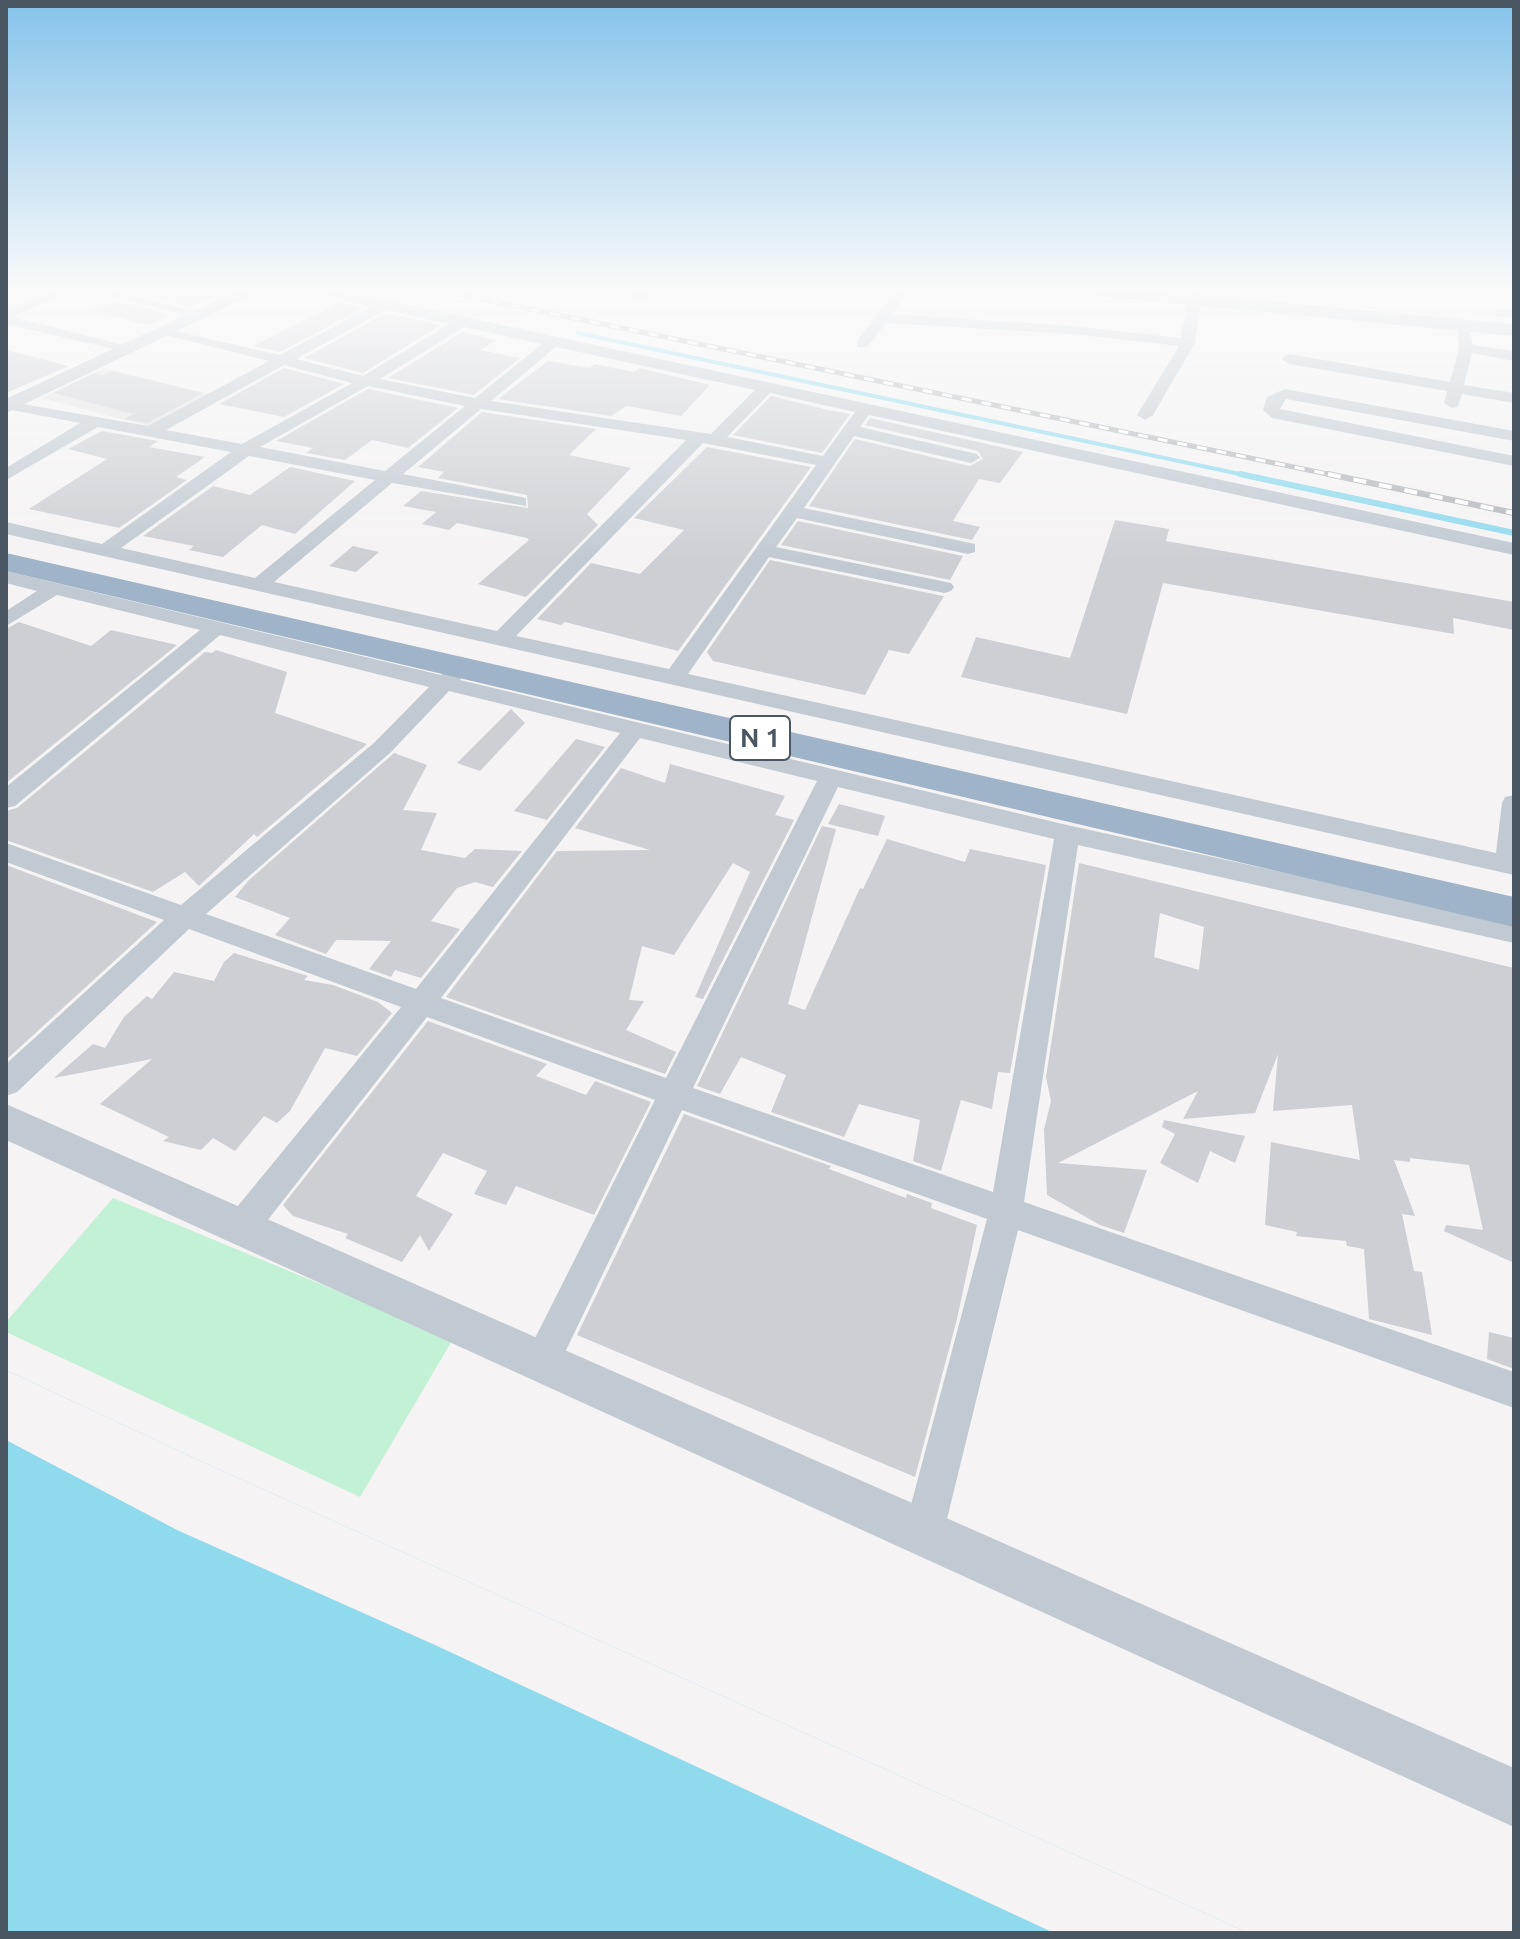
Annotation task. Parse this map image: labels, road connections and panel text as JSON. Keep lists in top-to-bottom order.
{
  "streets": {
    "highway": ["N 1"]
  }
}
